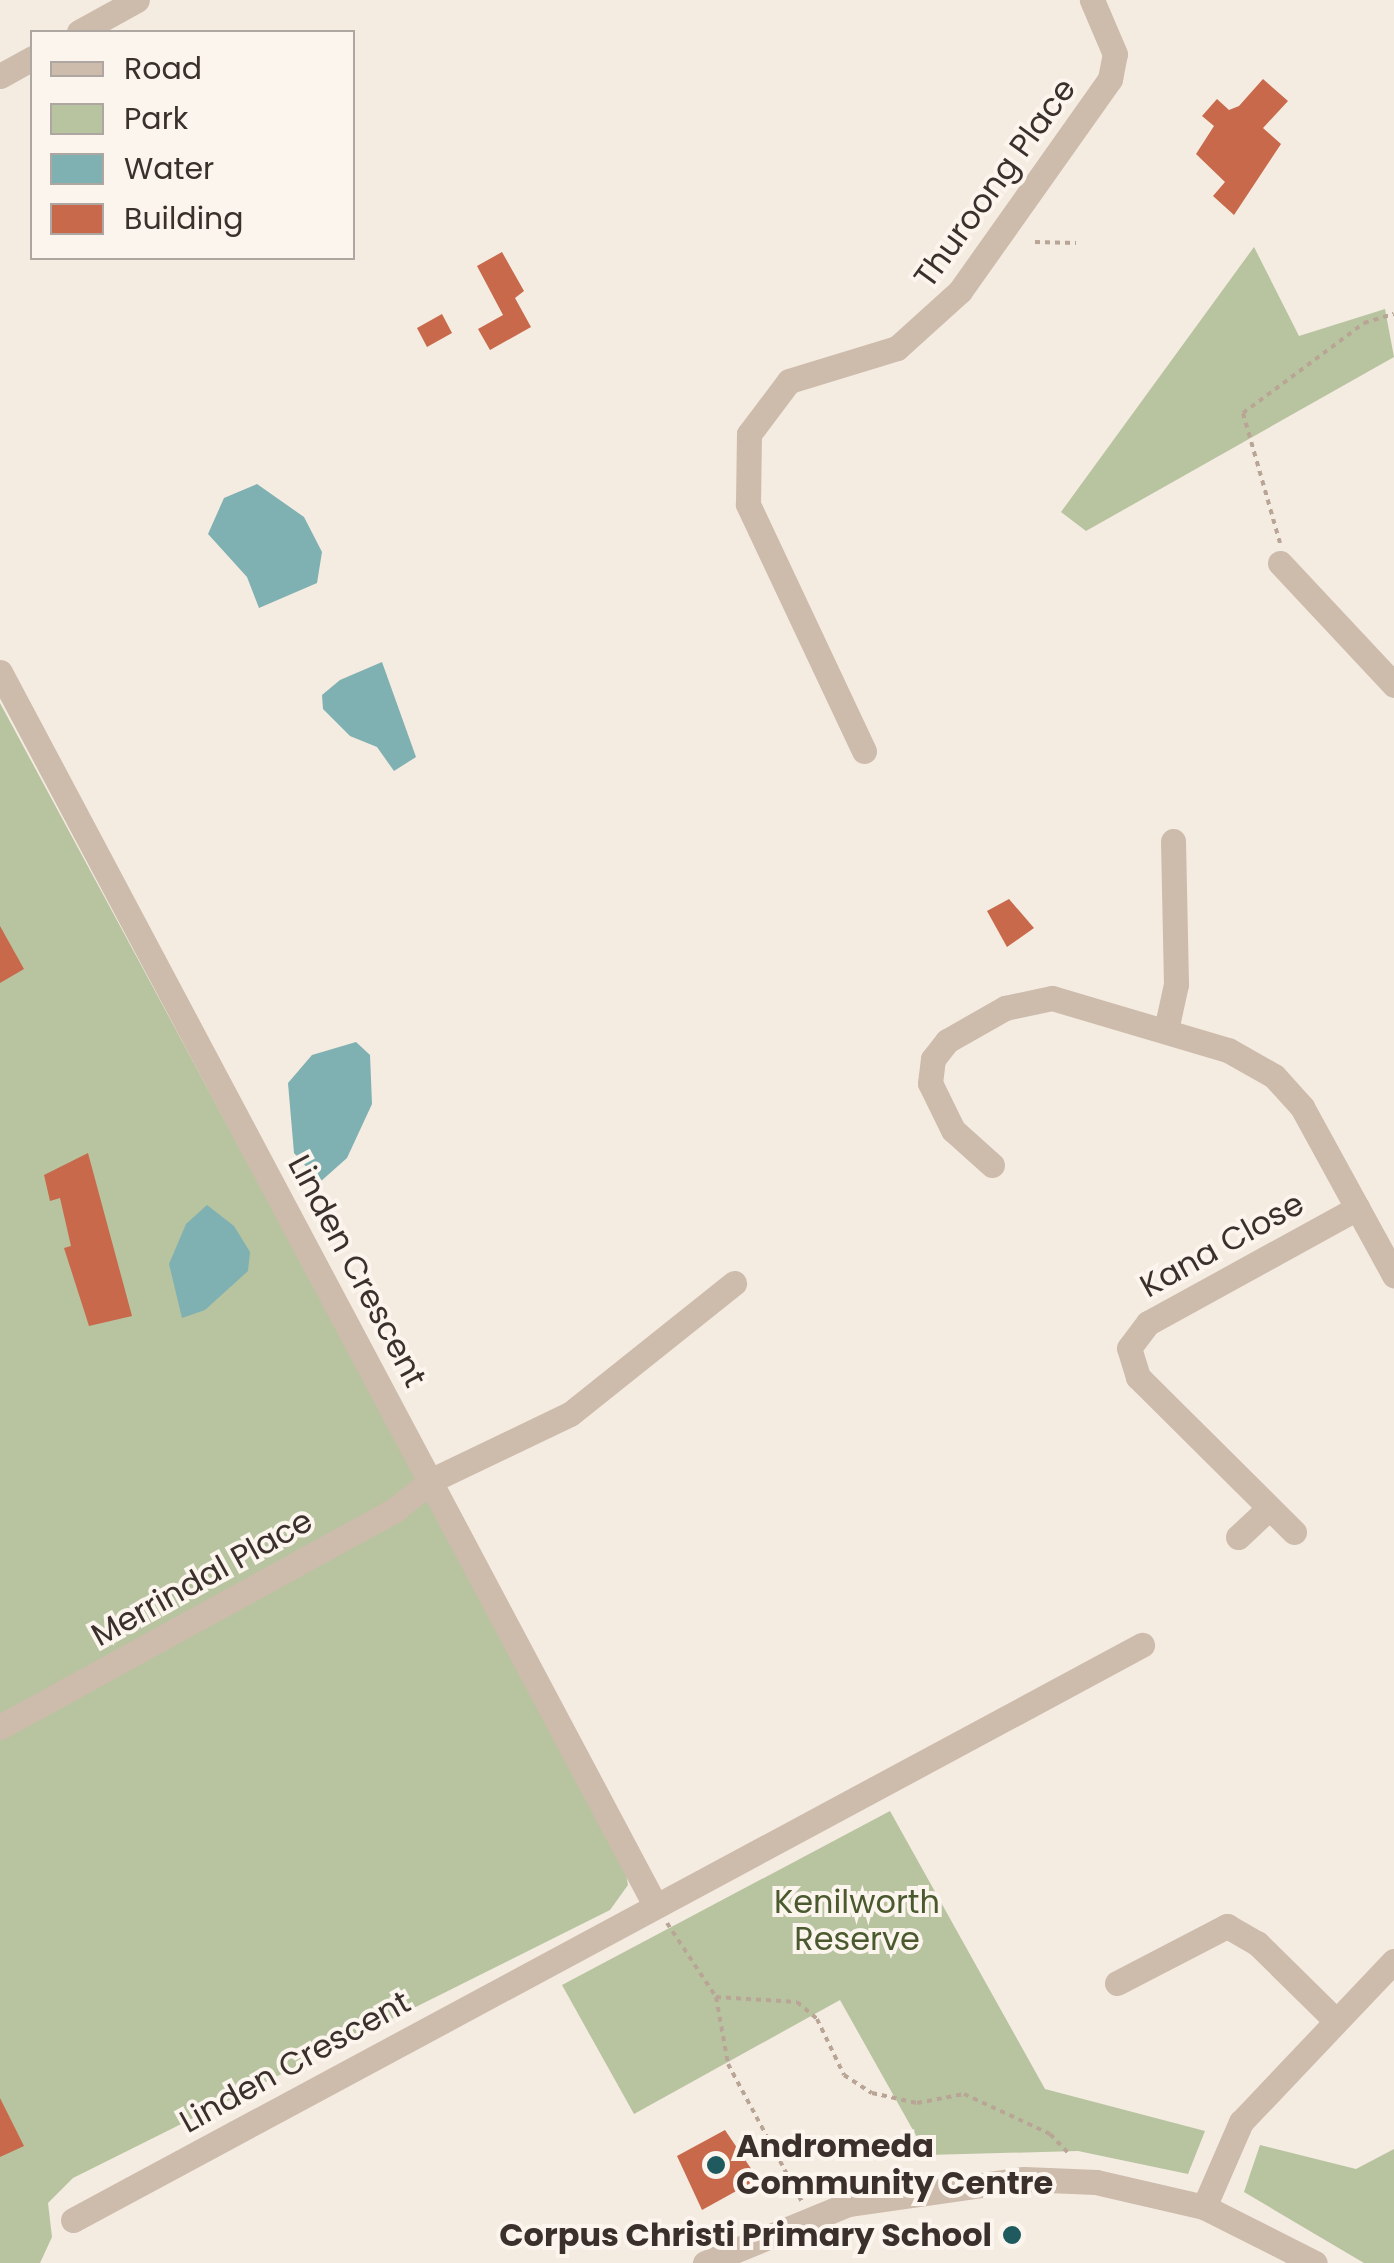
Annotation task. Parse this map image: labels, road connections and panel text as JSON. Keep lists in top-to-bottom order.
{
  "streets": {
    "street": [
      "Thuroong Place",
      "Kana Close",
      "Linden Crescent",
      "Merrindal Place"
    ]
  },
  "crossings": [
    ["Linden Crescent", "Merrindal Place"]
  ],
  "parks": ["Kenilworth Reserve"],
  "places": ["Andromeda Community Centre", "Corpus Christi Primary School"],
  "legend": [
    "Road",
    "Park",
    "Water",
    "Building"
  ]
}
